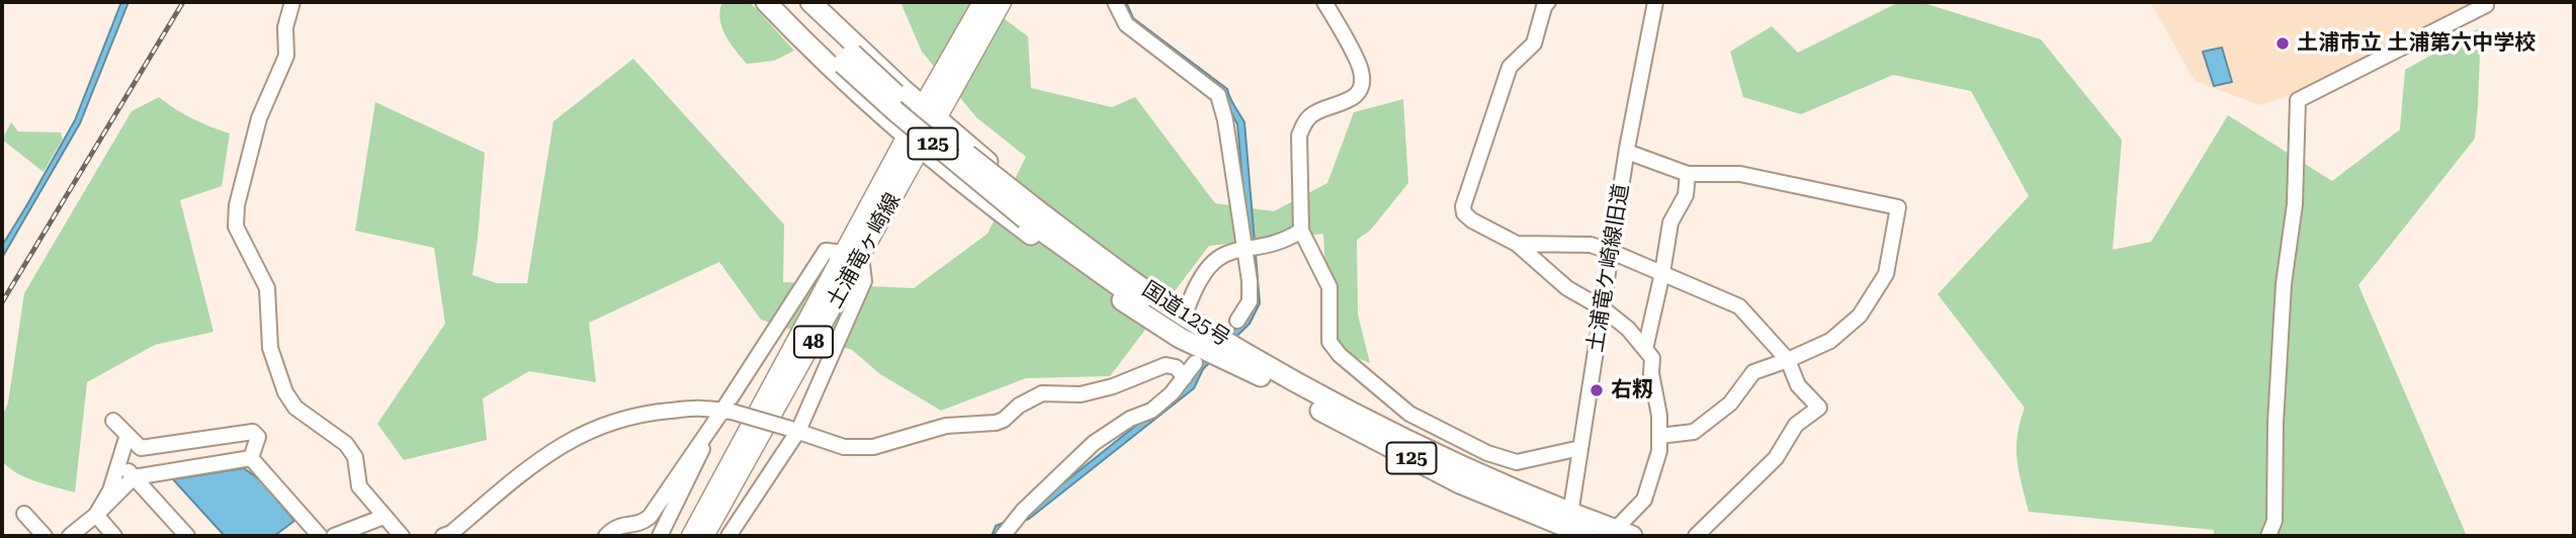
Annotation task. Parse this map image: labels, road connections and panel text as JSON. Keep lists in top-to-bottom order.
{
  "streets": {
    "highway": ["125", "国道125号"],
    "main road": ["土浦竜ヶ崎線", "48"],
    "street": ["土浦竜ケ崎線旧道"]
  },
  "crossings": [
    ["土浦竜ケ崎線旧道", "国道125号"]
  ],
  "places": ["土浦市立 土浦第六中学校", "右籾"]
}
